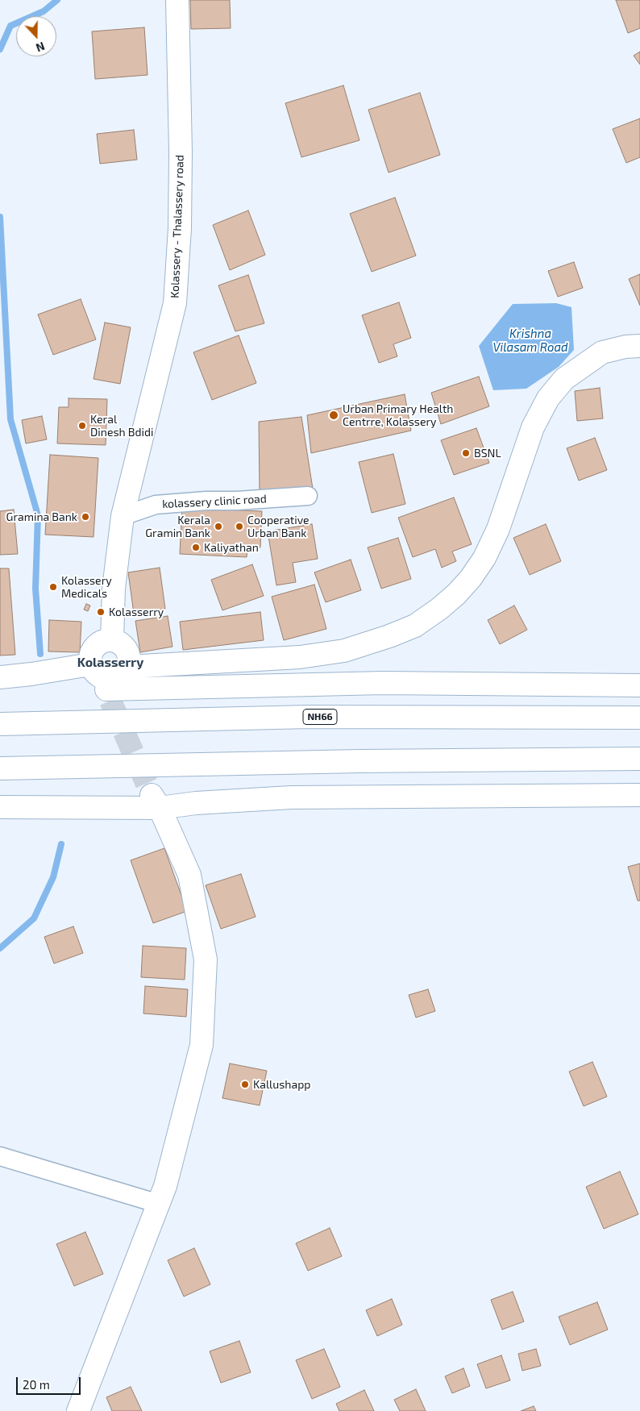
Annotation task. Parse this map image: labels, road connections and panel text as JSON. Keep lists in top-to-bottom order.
{
  "streets": {
    "main road": ["Kolassery - Thalassery road", "NH66"],
    "street": ["kolassery clinic road"]
  },
  "crossings": [
    ["Kolassery - Thalassery road", "kolassery clinic road"]
  ],
  "districts": ["Kolasserry"],
  "water": ["Krishna Vilasam Road"],
  "places": [
    "Urban Primary Health Centrre, Kolassery",
    "Keral Dinesh Bdidi",
    "BSNL",
    "Gramina Bank",
    "Kerala Gramin Bank",
    "Cooperative Urban Bank",
    "Kaliyathan",
    "Kolassery Medicals",
    "Kolasserry",
    "Kallushapp"
  ],
  "scale_bar": "20 m",
  "north": "bottom"
}
